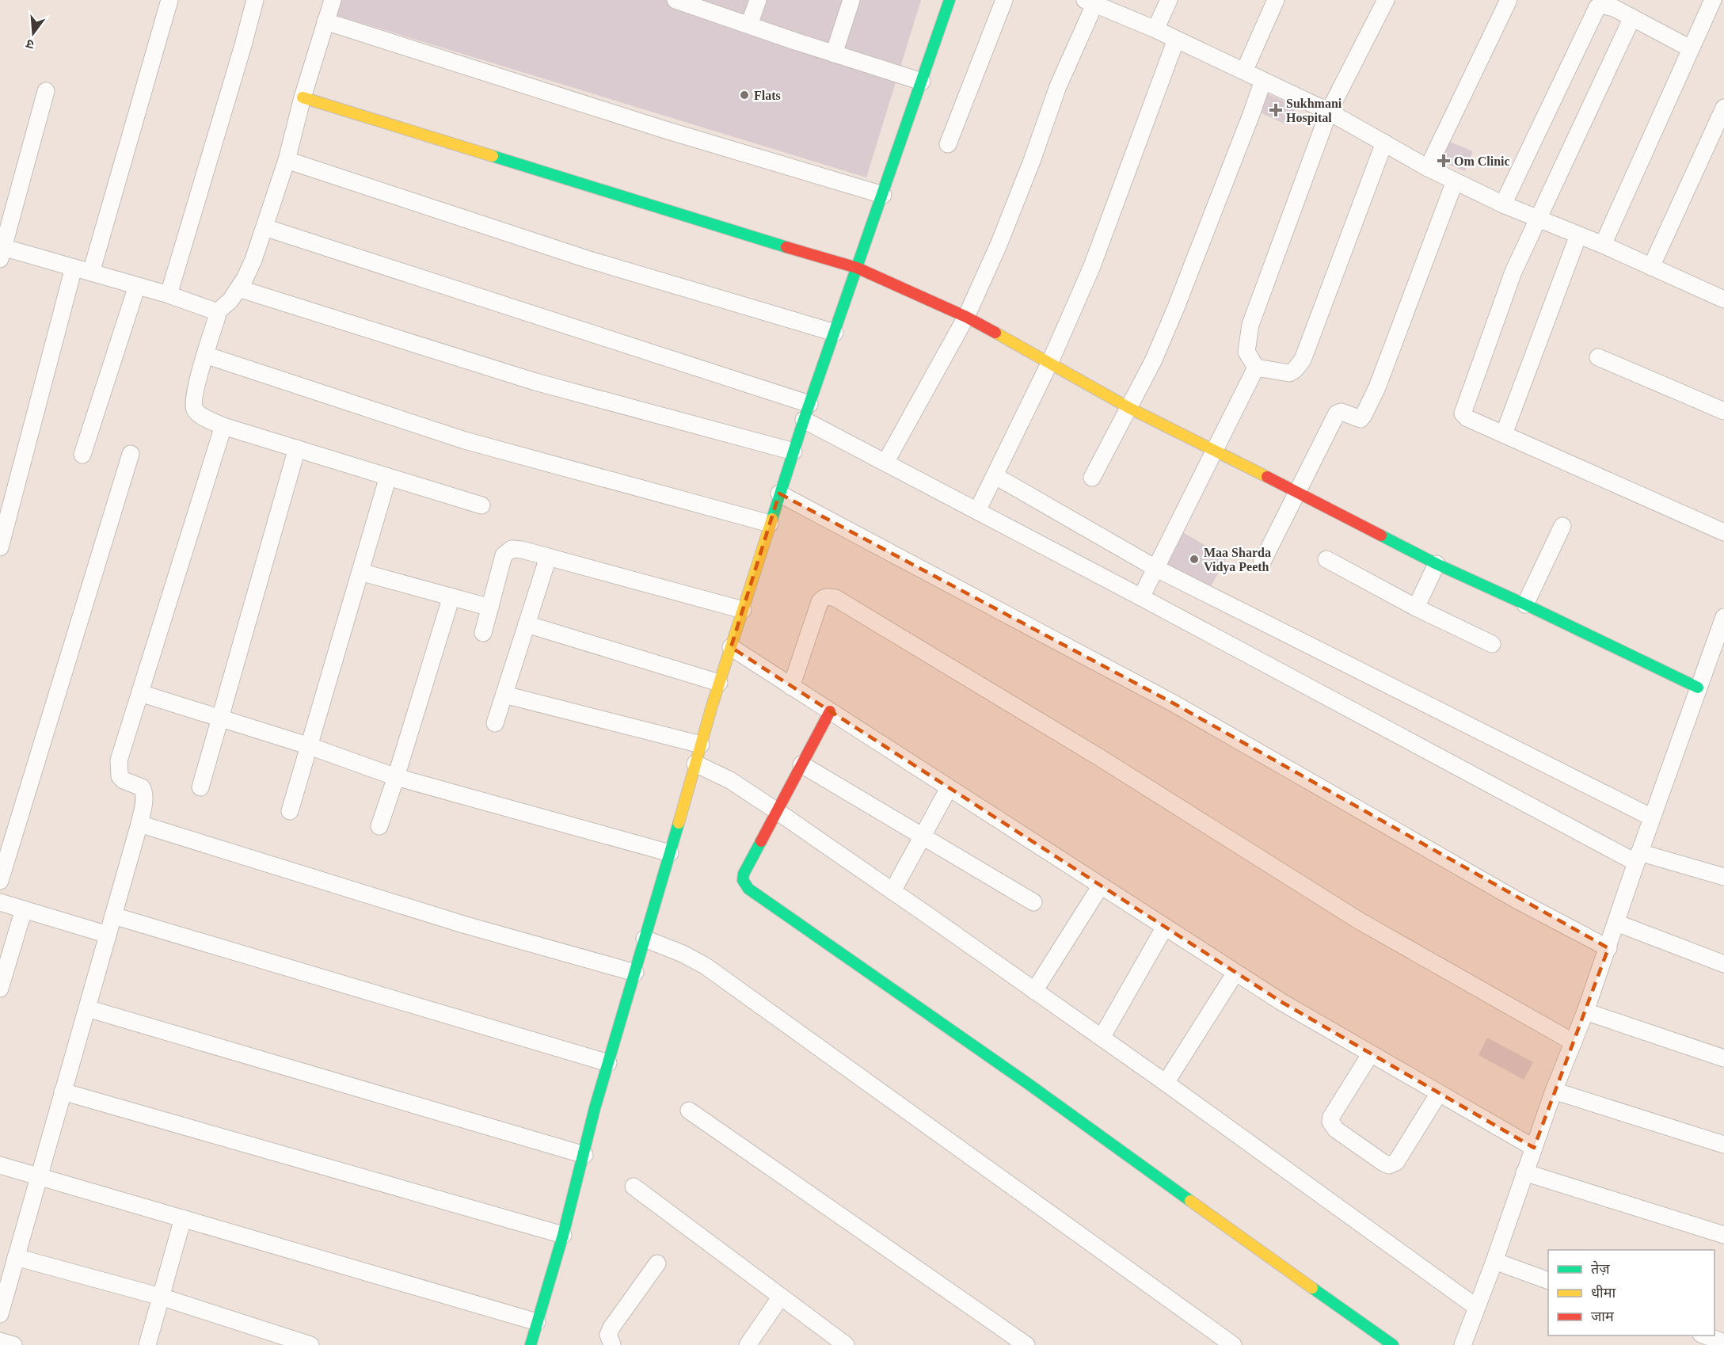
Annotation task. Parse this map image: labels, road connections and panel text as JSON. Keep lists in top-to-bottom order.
{
  "places": {
    "other": ["Flats", "Maa Sharda Vidya Peeth"],
    "health": ["Sukhmani Hospital", "Om Clinic"]
  },
  "legend": ["तेज़", "धीमा", "जाम"],
  "north": "bottom"
}
